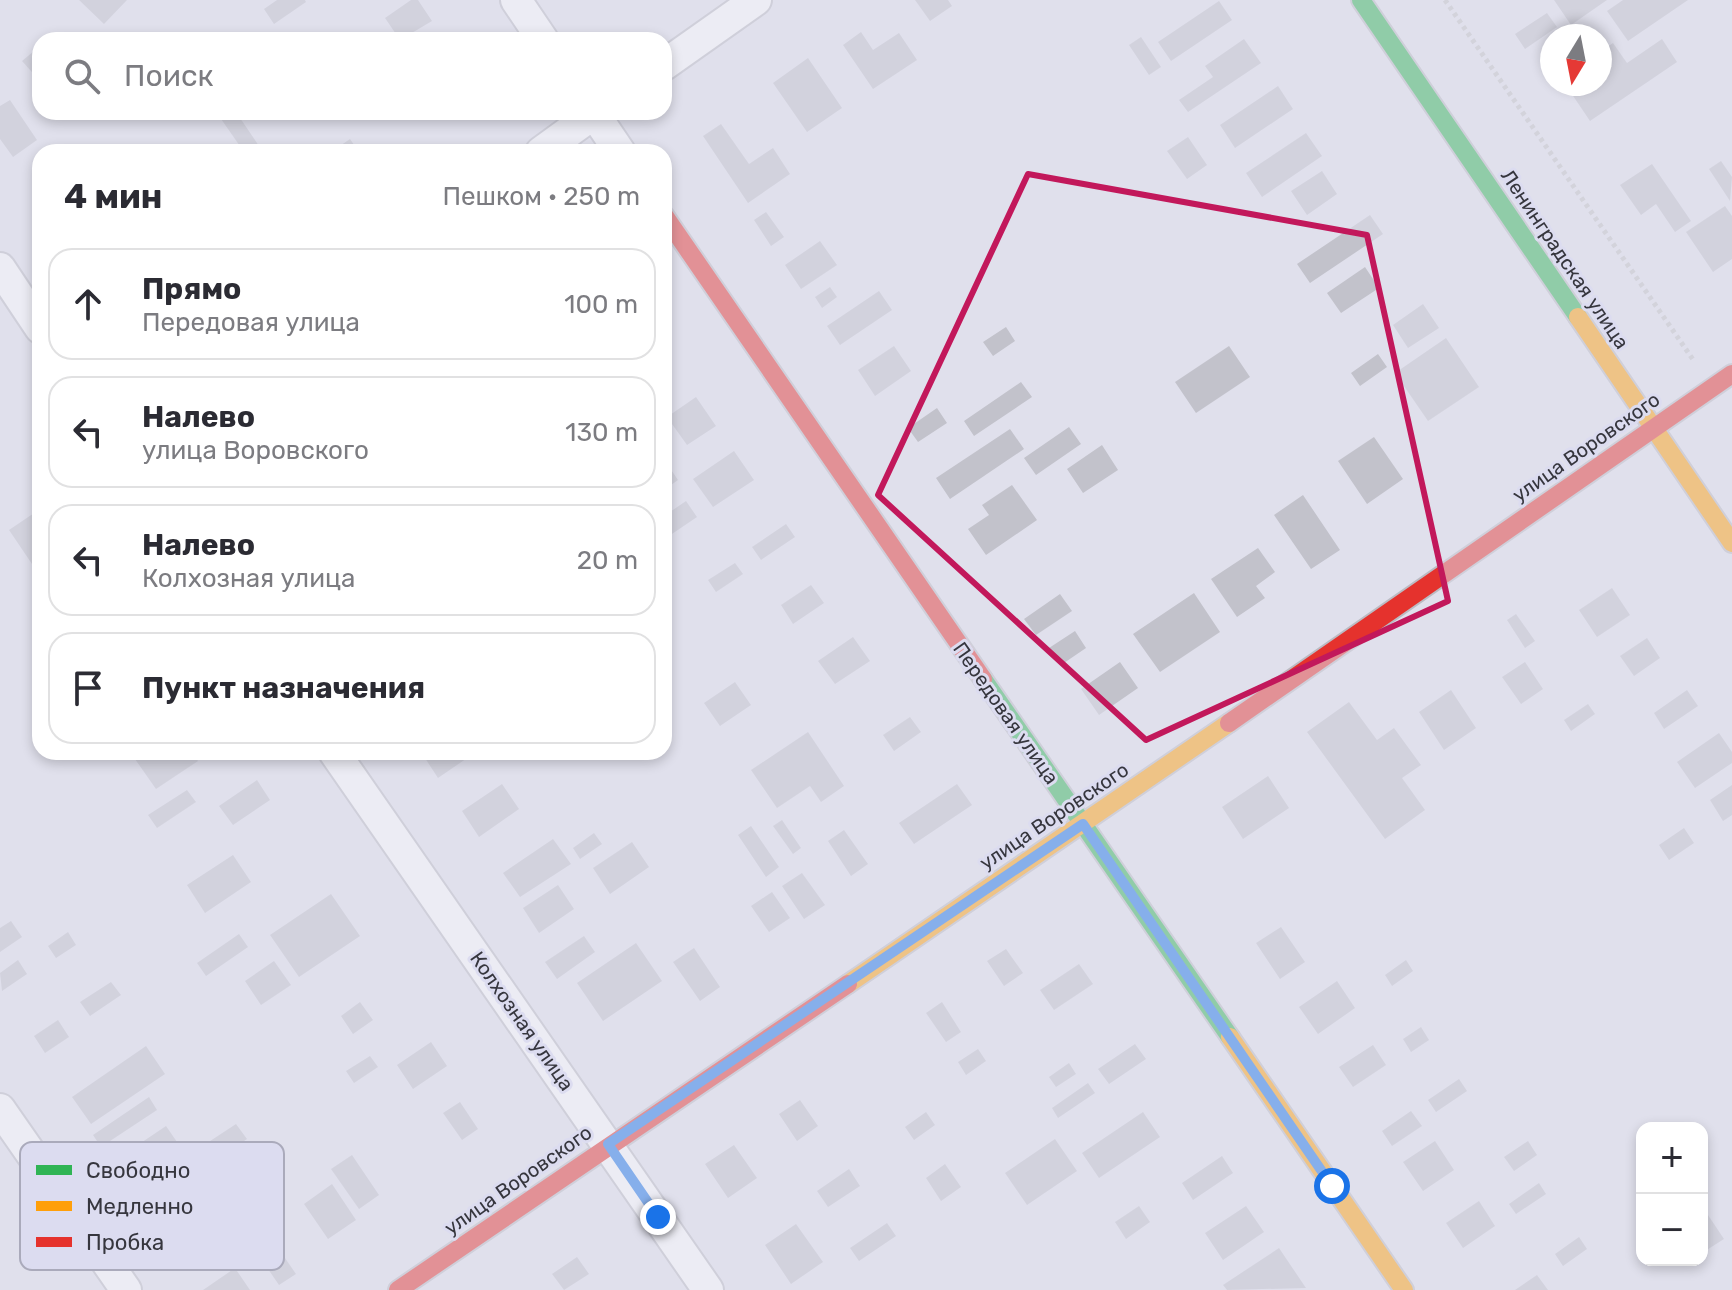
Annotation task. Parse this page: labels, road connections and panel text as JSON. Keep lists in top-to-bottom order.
{
  "streets": {
    "street": [
      "Ленинградская улица",
      "улица Воровского",
      "Передовая улица",
      "Колхозная улица"
    ]
  },
  "crossings": [
    ["Ленинградская улица", "улица Воровского"],
    ["улица Воровского", "Передовая улица"],
    ["улица Воровского", "Колхозная улица"]
  ],
  "legend": ["Свободно", "Медленно", "Пробка"],
  "north": "bottom",
  "page": {
    "search": "Поиск",
    "heading": ["4 мин", "Пешком · 250 m"],
    "list": [
      ["Прямо", "Передовая улица", "100 m"],
      ["Налево", "улица Воровского", "130 m"],
      ["Налево", "Колхозная улица", "20 m"],
      "Пункт назначения"
    ],
    "map_buttons": ["+", "−"]
  }
}
